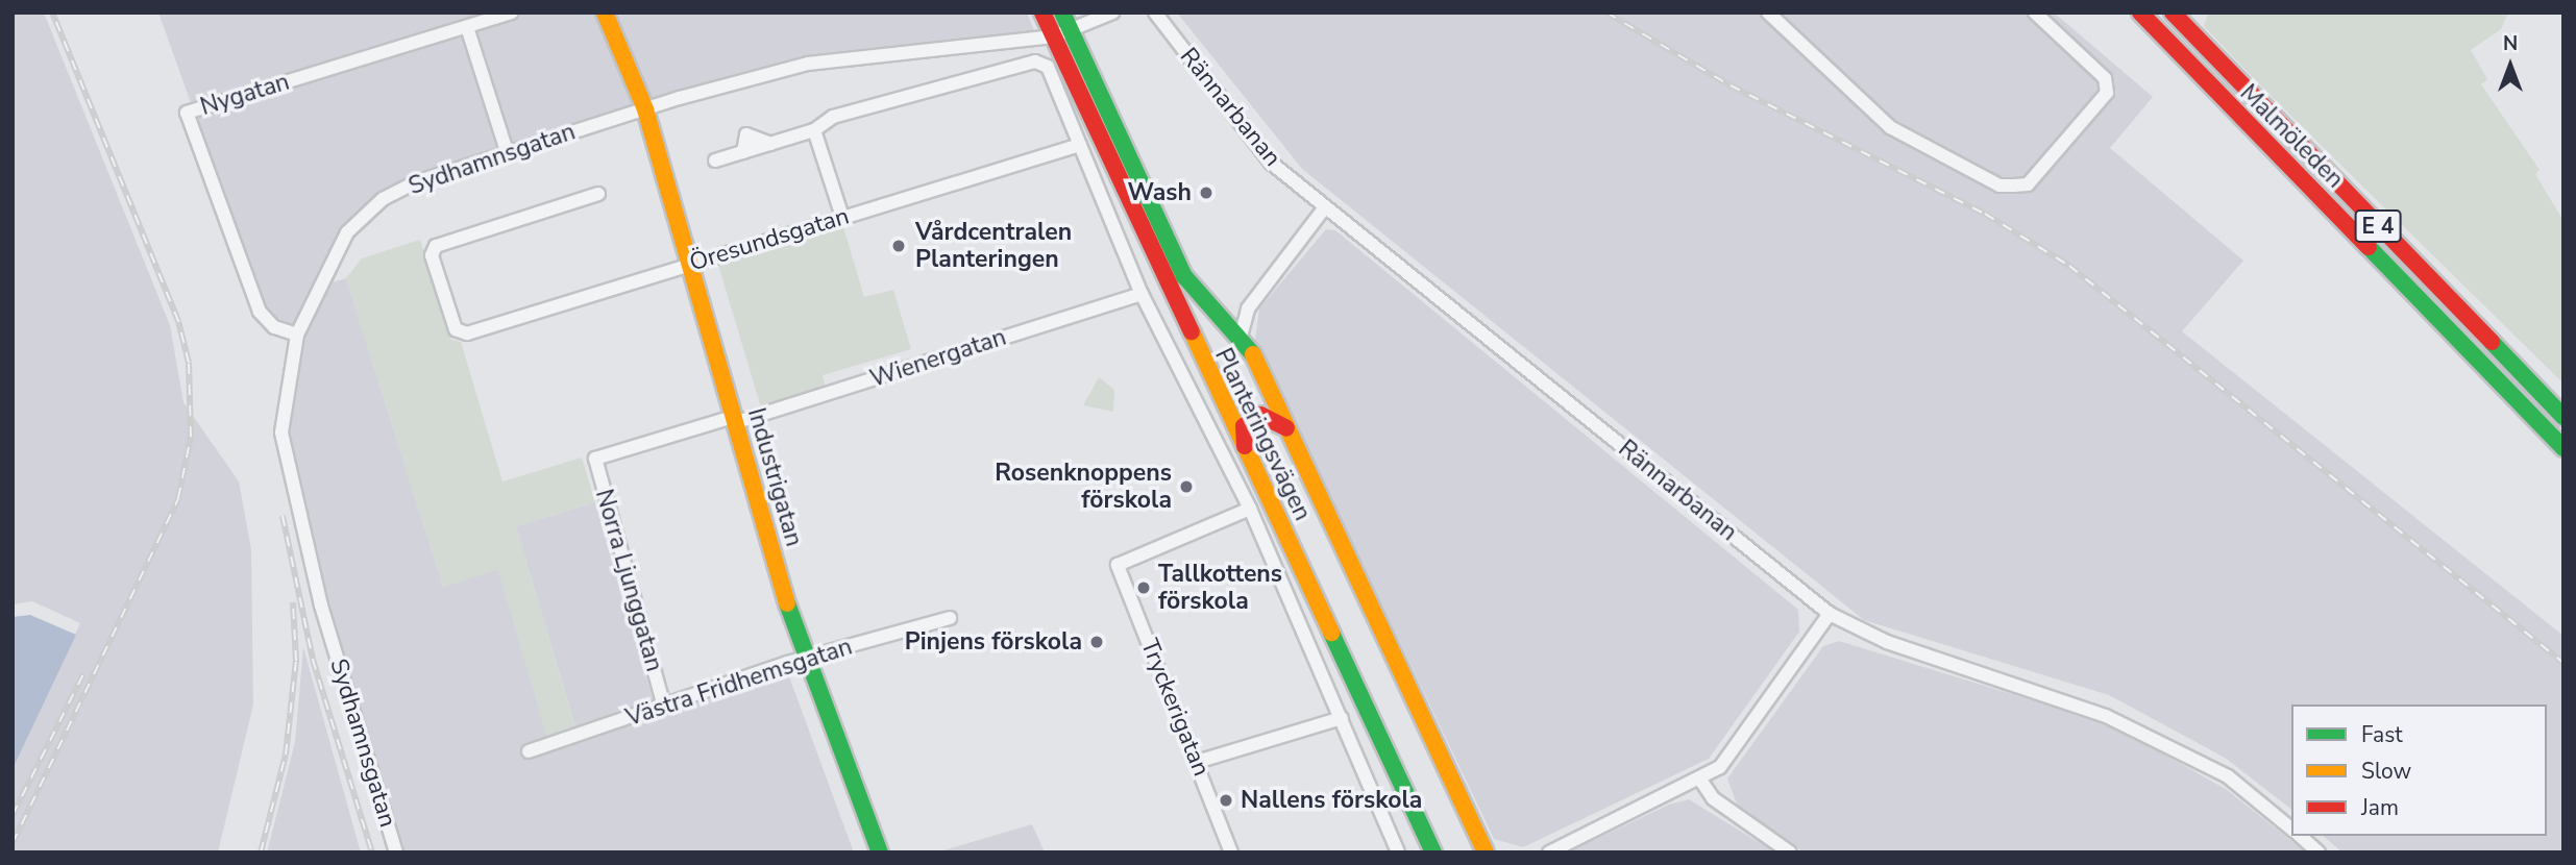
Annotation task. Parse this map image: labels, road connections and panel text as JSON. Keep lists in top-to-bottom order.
{
  "streets": {
    "main road": [
      "Malmöleden",
      "E 4",
      "Planteringsvägen",
      "Industrigatan"
    ],
    "street": [
      "Nygatan",
      "Rännarbanan",
      "Sydhamnsgatan",
      "Öresundsgatan",
      "Wienergatan",
      "Norra Ljunggatan",
      "Västra Fridhemsgatan",
      "Tryckerigatan"
    ]
  },
  "crossings": [
    ["Nygatan", "Sydhamnsgatan"],
    ["Rännarbanan", "Planteringsvägen"],
    ["Sydhamnsgatan", "Planteringsvägen"],
    ["Sydhamnsgatan", "Industrigatan"],
    ["Öresundsgatan", "Planteringsvägen"],
    ["Öresundsgatan", "Industrigatan"],
    ["Wienergatan", "Planteringsvägen"],
    ["Wienergatan", "Industrigatan"],
    ["Wienergatan", "Norra Ljunggatan"],
    ["Planteringsvägen", "Tryckerigatan"],
    ["Industrigatan", "Västra Fridhemsgatan"],
    ["Norra Ljunggatan", "Västra Fridhemsgatan"]
  ],
  "places": [
    "Wash",
    "Vårdcentralen Planteringen",
    "Rosenknoppens förskola",
    "Tallkottens förskola",
    "Pinjens förskola",
    "Nallens förskola"
  ],
  "legend": ["Fast", "Slow", "Jam"],
  "north": "top"
}
